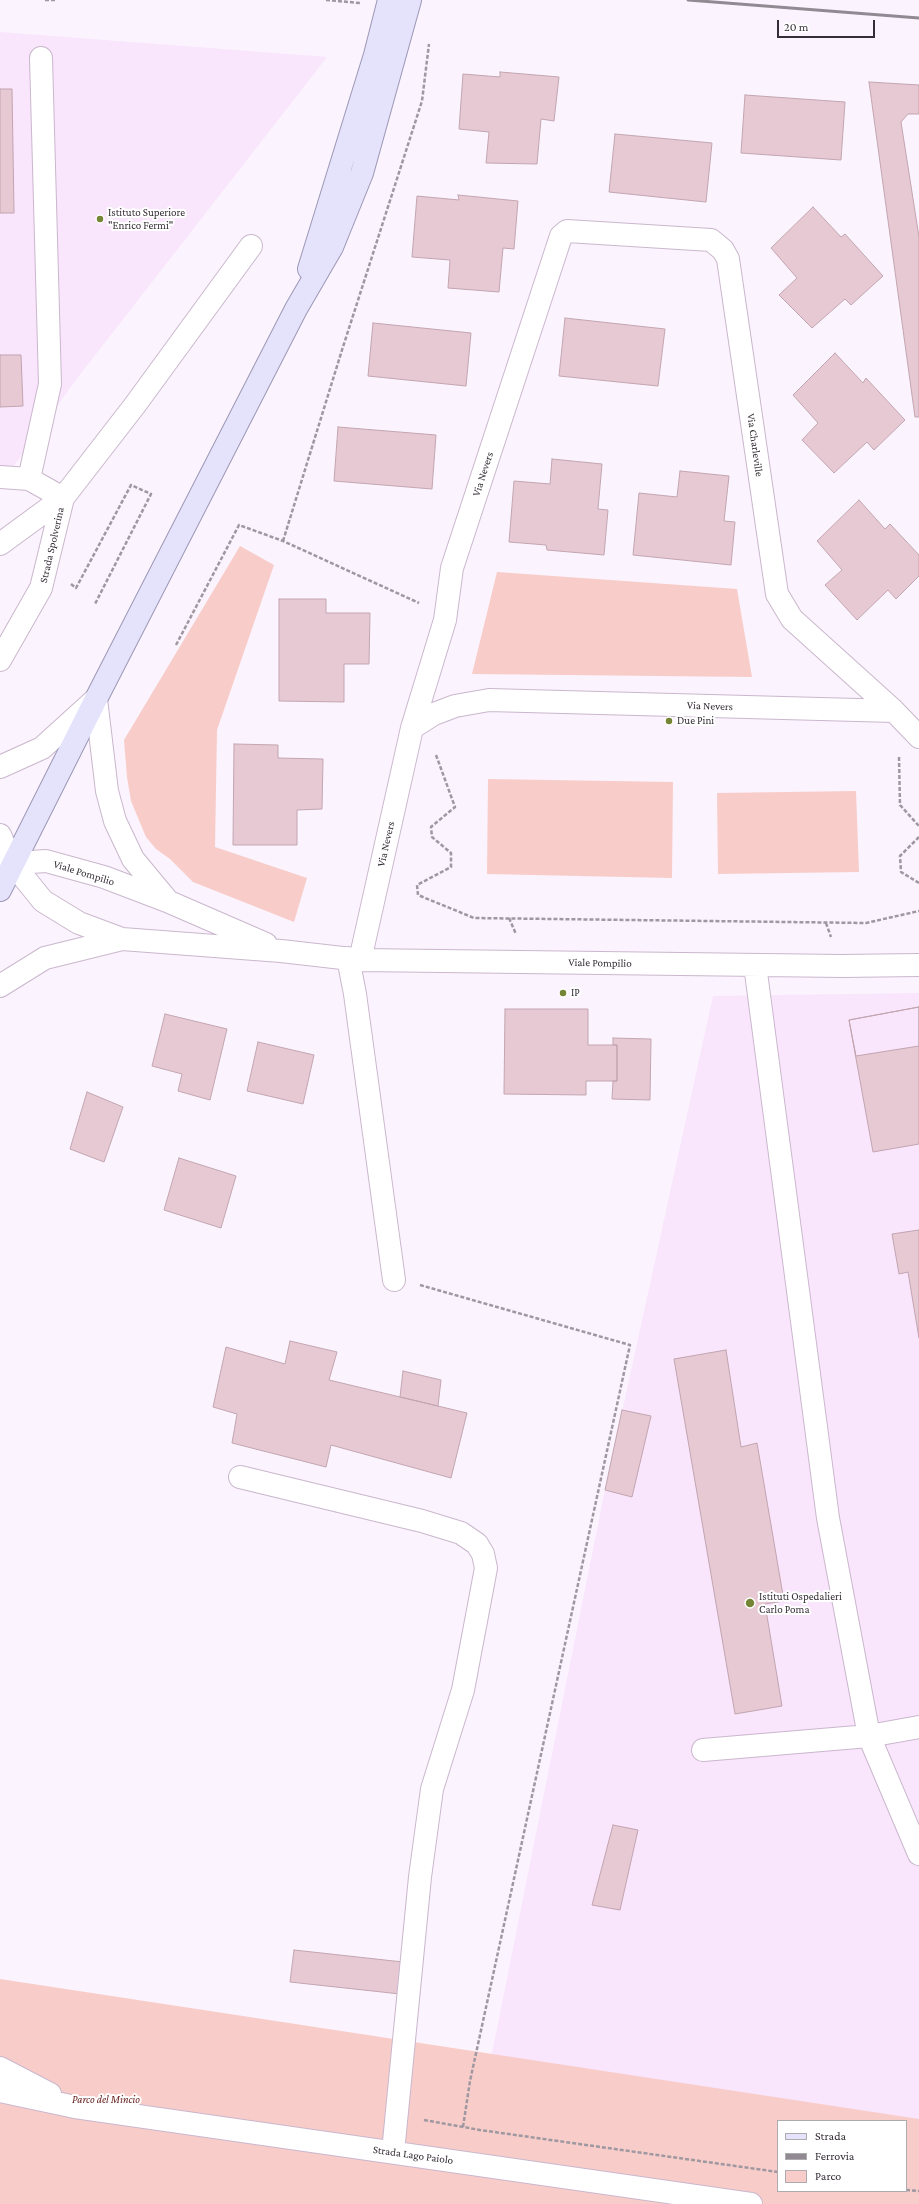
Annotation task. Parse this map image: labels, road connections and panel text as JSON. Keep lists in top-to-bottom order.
{
  "streets": {
    "street": [
      "Via Charleville",
      "Via Nevers",
      "Strada Spolverina",
      "Viale Pompilio",
      "Strada Lago Paiolo"
    ]
  },
  "crossings": [
    ["Via Charleville", "Via Nevers"],
    ["Via Nevers", "Viale Pompilio"]
  ],
  "parks": ["Parco del Mincio"],
  "places": [
    "Istituto Superiore \"Enrico Fermi\"",
    "Due Pini",
    "IP",
    "Istituti Ospedalieri Carlo Poma"
  ],
  "legend": ["Strada", "Ferrovia", "Parco"],
  "scale_bar": "20 m"
}
